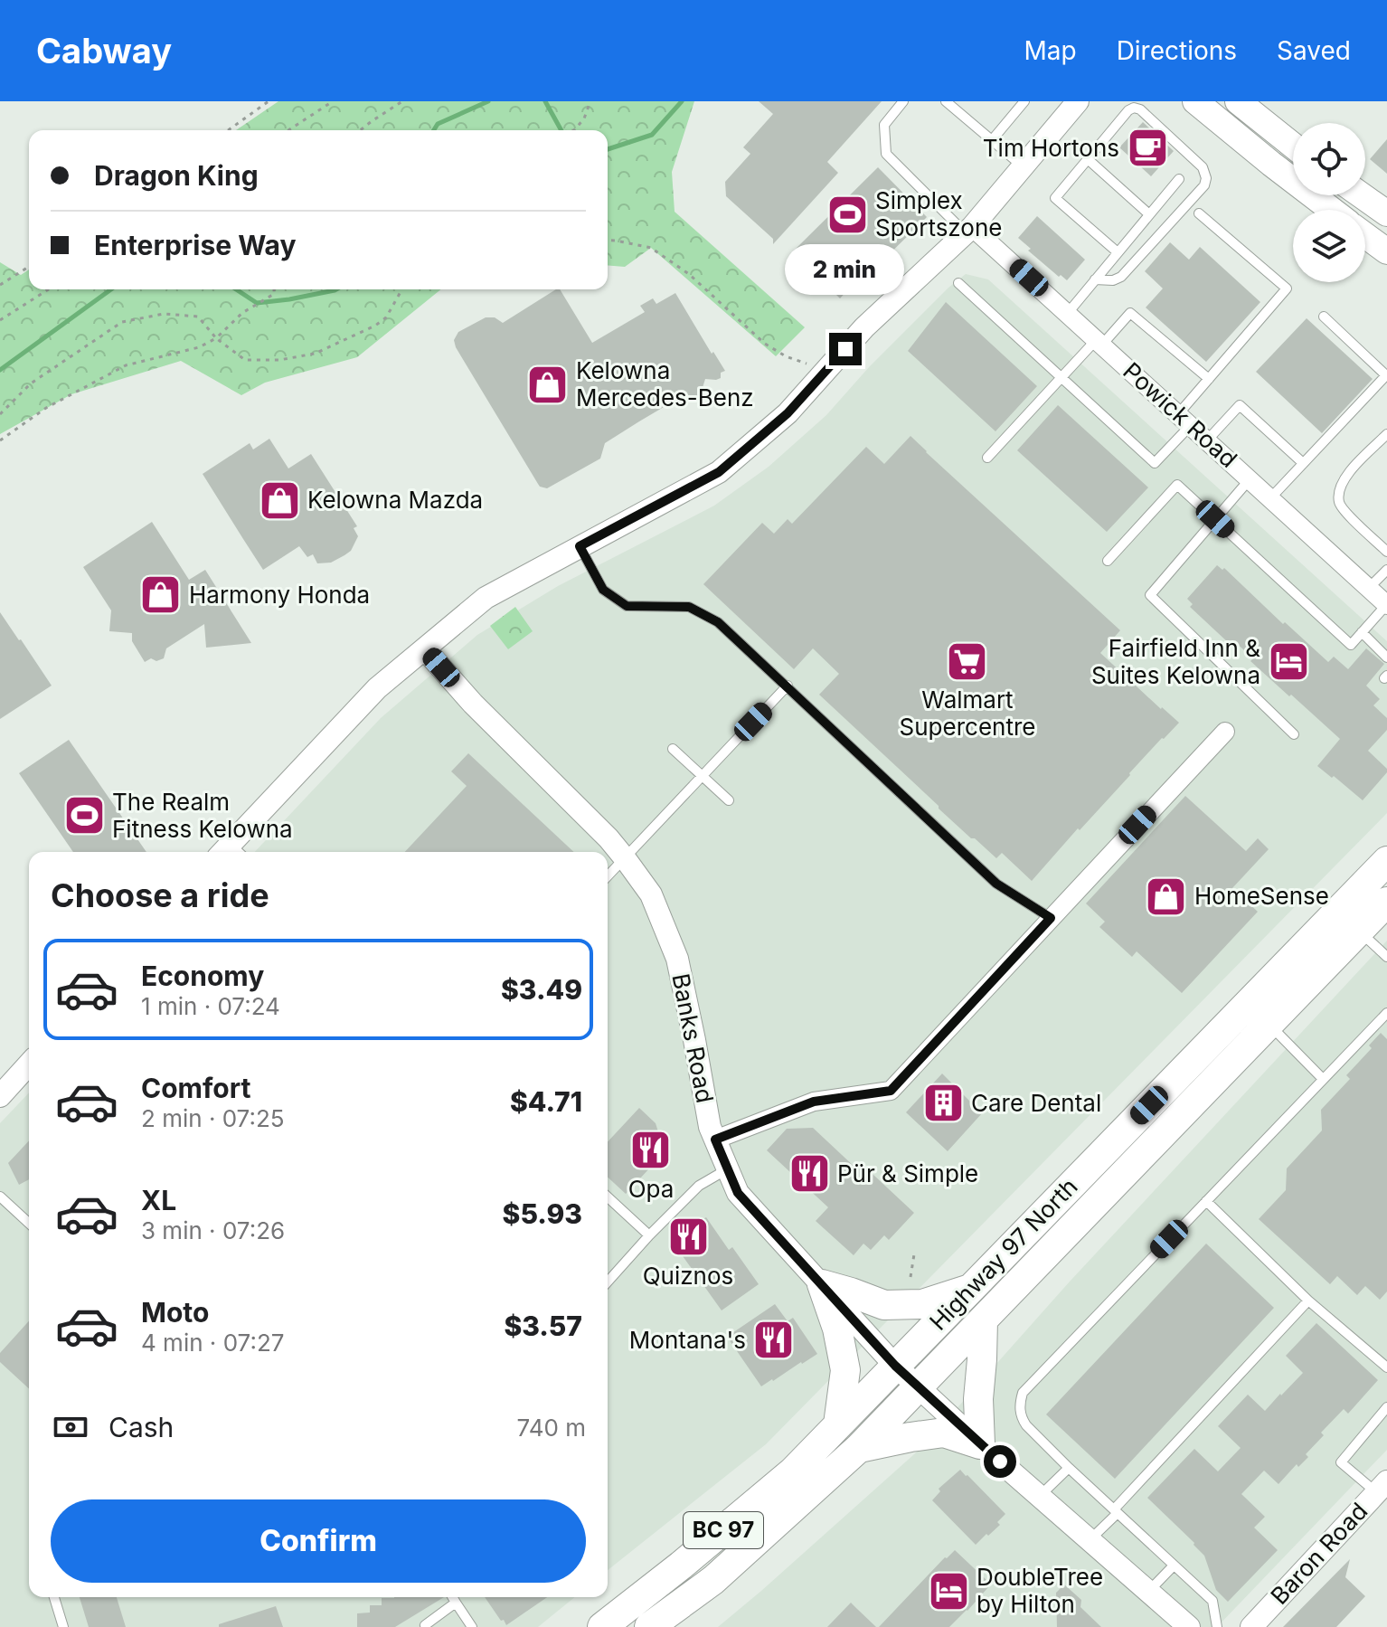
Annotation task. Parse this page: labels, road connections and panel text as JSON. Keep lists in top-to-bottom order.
{
  "streets": {
    "highway": ["Highway 97 North", "BC 97"],
    "street": ["Powick Road", "Banks Road", "Baron Road"]
  },
  "crossings": [
    ["Banks Road", "Highway 97 North"]
  ],
  "places": {
    "cafe": ["Tim Hortons"],
    "sports": ["Simplex Sportszone", "The Realm Fitness Kelowna"],
    "shop": [
      "Kelowna Mercedes-Benz",
      "Kelowna Mazda",
      "Harmony Honda",
      "HomeSense"
    ],
    "supermarket": ["Walmart Supercentre"],
    "hotel": ["Fairfield Inn & Suites Kelowna", "DoubleTree by Hilton"],
    "building": ["Care Dental"],
    "restaurant": [
      "Opa",
      "Pür & Simple",
      "Quiznos",
      "Montana's"
    ]
  },
  "page": {
    "header": "Cabway",
    "nav": ["Map", "Directions", "Saved"],
    "banner": ["Dragon King", "Enterprise Way"],
    "bubble": "2 min",
    "heading": "Choose a ride",
    "list": [
      {
        "name": "Economy",
        "note": "1 min · 07:24",
        "value": "$3.49"
      },
      {
        "name": "Comfort",
        "note": "2 min · 07:25",
        "value": "$4.71"
      },
      {
        "name": "XL",
        "note": "3 min · 07:26",
        "value": "$5.93"
      },
      {
        "name": "Moto",
        "note": "4 min · 07:27",
        "value": "$3.57"
      }
    ],
    "pay": ["Cash", "740 m"],
    "buttons": "Confirm"
  }
}
